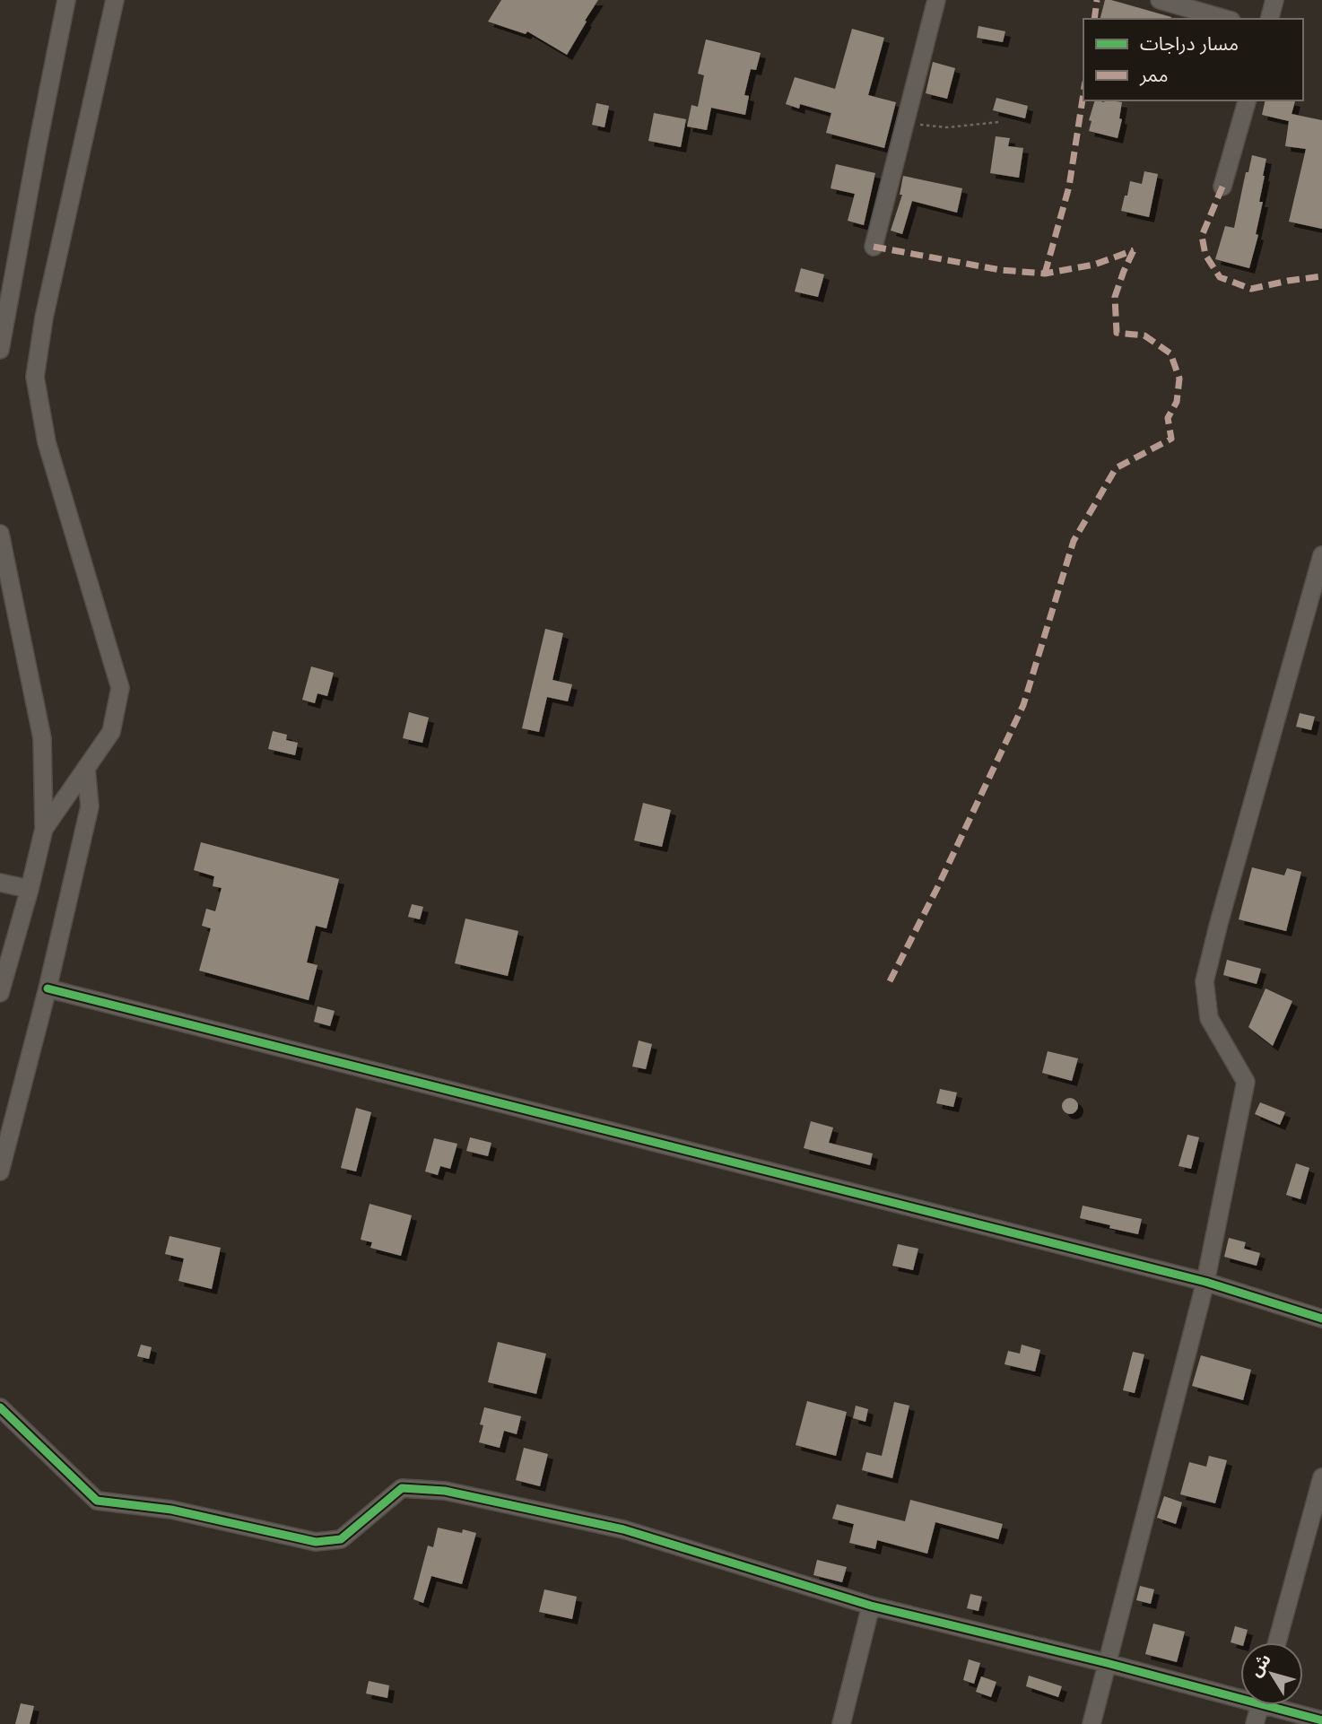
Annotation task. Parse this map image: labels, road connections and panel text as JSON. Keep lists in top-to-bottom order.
{
  "legend": ["مسار دراجات", "ممر"],
  "north": "top left"
}
